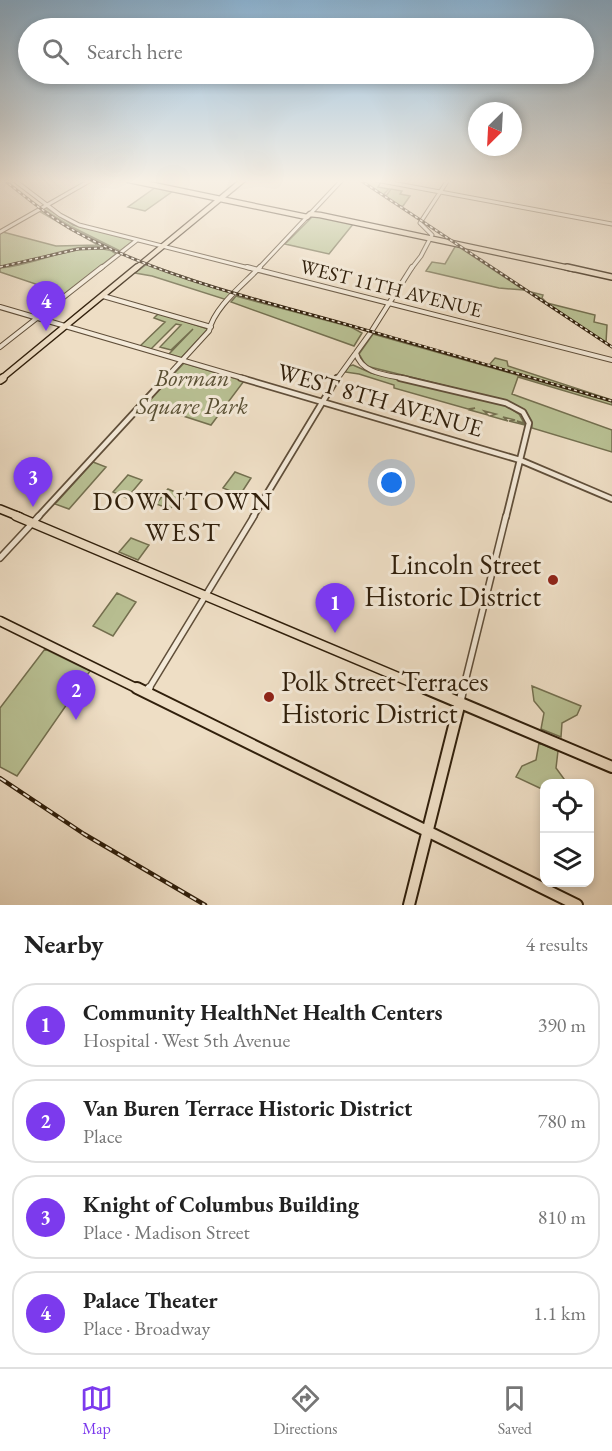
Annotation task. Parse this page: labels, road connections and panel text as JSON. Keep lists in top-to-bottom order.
{
  "streets": {
    "street": ["WEST 11TH AVENUE", "WEST 8TH AVENUE"]
  },
  "districts": ["DOWNTOWN WEST"],
  "parks": ["Borman Square Park"],
  "places": ["Lincoln Street Historic District", "Polk Street Terraces Historic District"],
  "north": "bottom left",
  "page": {
    "search": "Search here",
    "pins": [
      "4",
      "3",
      "1",
      "2"
    ],
    "heading": ["Nearby", "4 results"],
    "list": [
      {
        "mark": "1",
        "name": "Community HealthNet Health Centers",
        "note": "Hospital · West 5th Avenue",
        "value": "390 m"
      },
      {
        "mark": "2",
        "name": "Van Buren Terrace Historic District",
        "note": "Place",
        "value": "780 m"
      },
      {
        "mark": "3",
        "name": "Knight of Columbus Building",
        "note": "Place · Madison Street",
        "value": "810 m"
      },
      {
        "mark": "4",
        "name": "Palace Theater",
        "note": "Place · Broadway",
        "value": "1.1 km"
      }
    ],
    "nav": ["Map", "Directions", "Saved"]
  }
}
